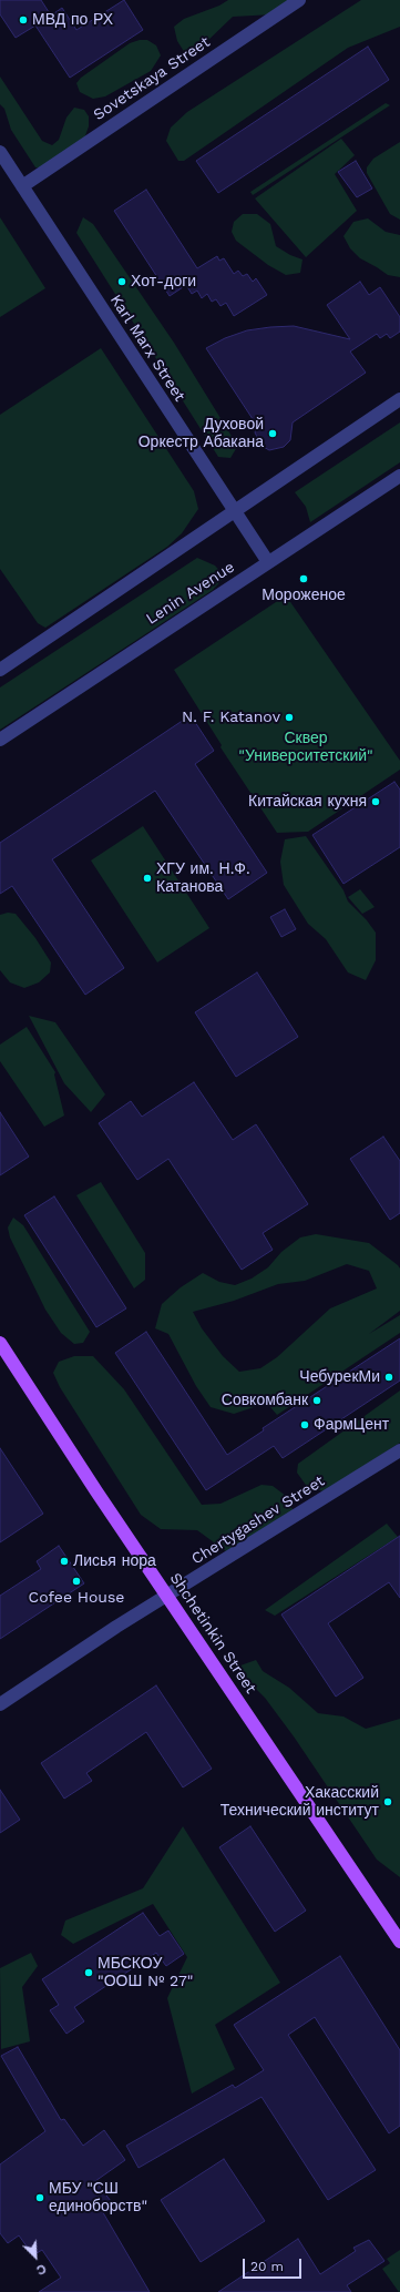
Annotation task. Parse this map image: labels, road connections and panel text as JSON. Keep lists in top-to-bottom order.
{
  "streets": {
    "main road": ["Shchetinkin Street"],
    "street": [
      "Sovetskaya Street",
      "Karl Marx Street",
      "Lenin Avenue",
      "Chertygashev Street"
    ]
  },
  "crossings": [
    ["Sovetskaya Street", "Karl Marx Street"],
    ["Karl Marx Street", "Lenin Avenue"],
    ["Chertygashev Street", "Shchetinkin Street"]
  ],
  "parks": ["Сквер \"Университетский\""],
  "places": [
    "МВД по РХ",
    "Хот-доги",
    "Духовой Оркестр Абакана",
    "Мороженое",
    "N. F. Katanov",
    "Китайская кухня",
    "ХГУ им. Н.Ф. Катанова",
    "ЧебурекМи",
    "Совкомбанк",
    "ФармЦент",
    "Лисья нора",
    "Cofee House",
    "Хакасский Технический институт",
    "МБСКОУ \"ООШ № 27\"",
    "МБУ \"СШ единоборств\""
  ],
  "scale_bar": "20 m",
  "north": "bottom right"
}
